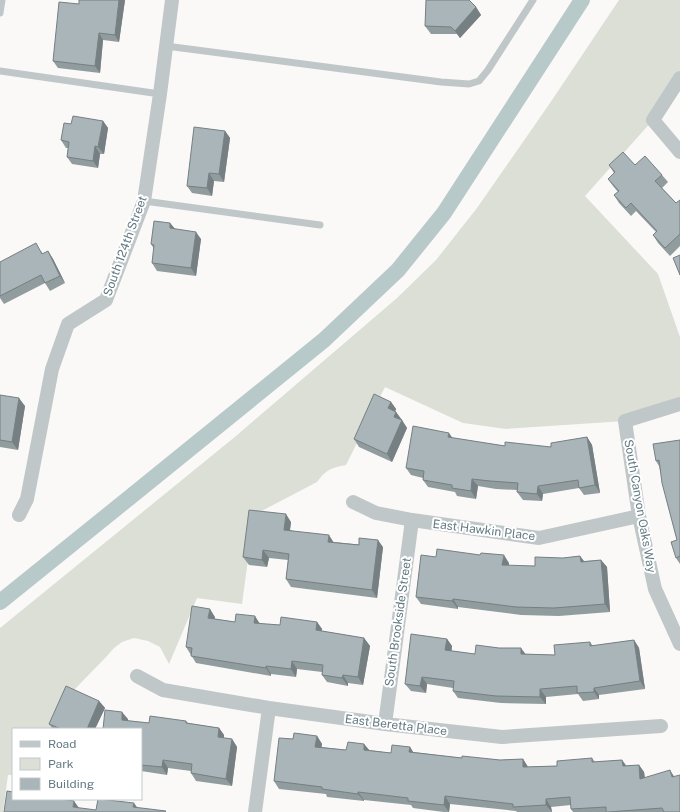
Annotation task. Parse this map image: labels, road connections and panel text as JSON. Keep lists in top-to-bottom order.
{
  "streets": {
    "street": [
      "South 124th Street",
      "South Canyon Oaks Way",
      "East Hawkin Place",
      "South Brookside Street",
      "East Beretta Place"
    ]
  },
  "crossings": [
    ["South Canyon Oaks Way", "East Hawkin Place"],
    ["East Hawkin Place", "South Brookside Street"],
    ["South Brookside Street", "East Beretta Place"]
  ],
  "legend": ["Road", "Park", "Building"]
}
